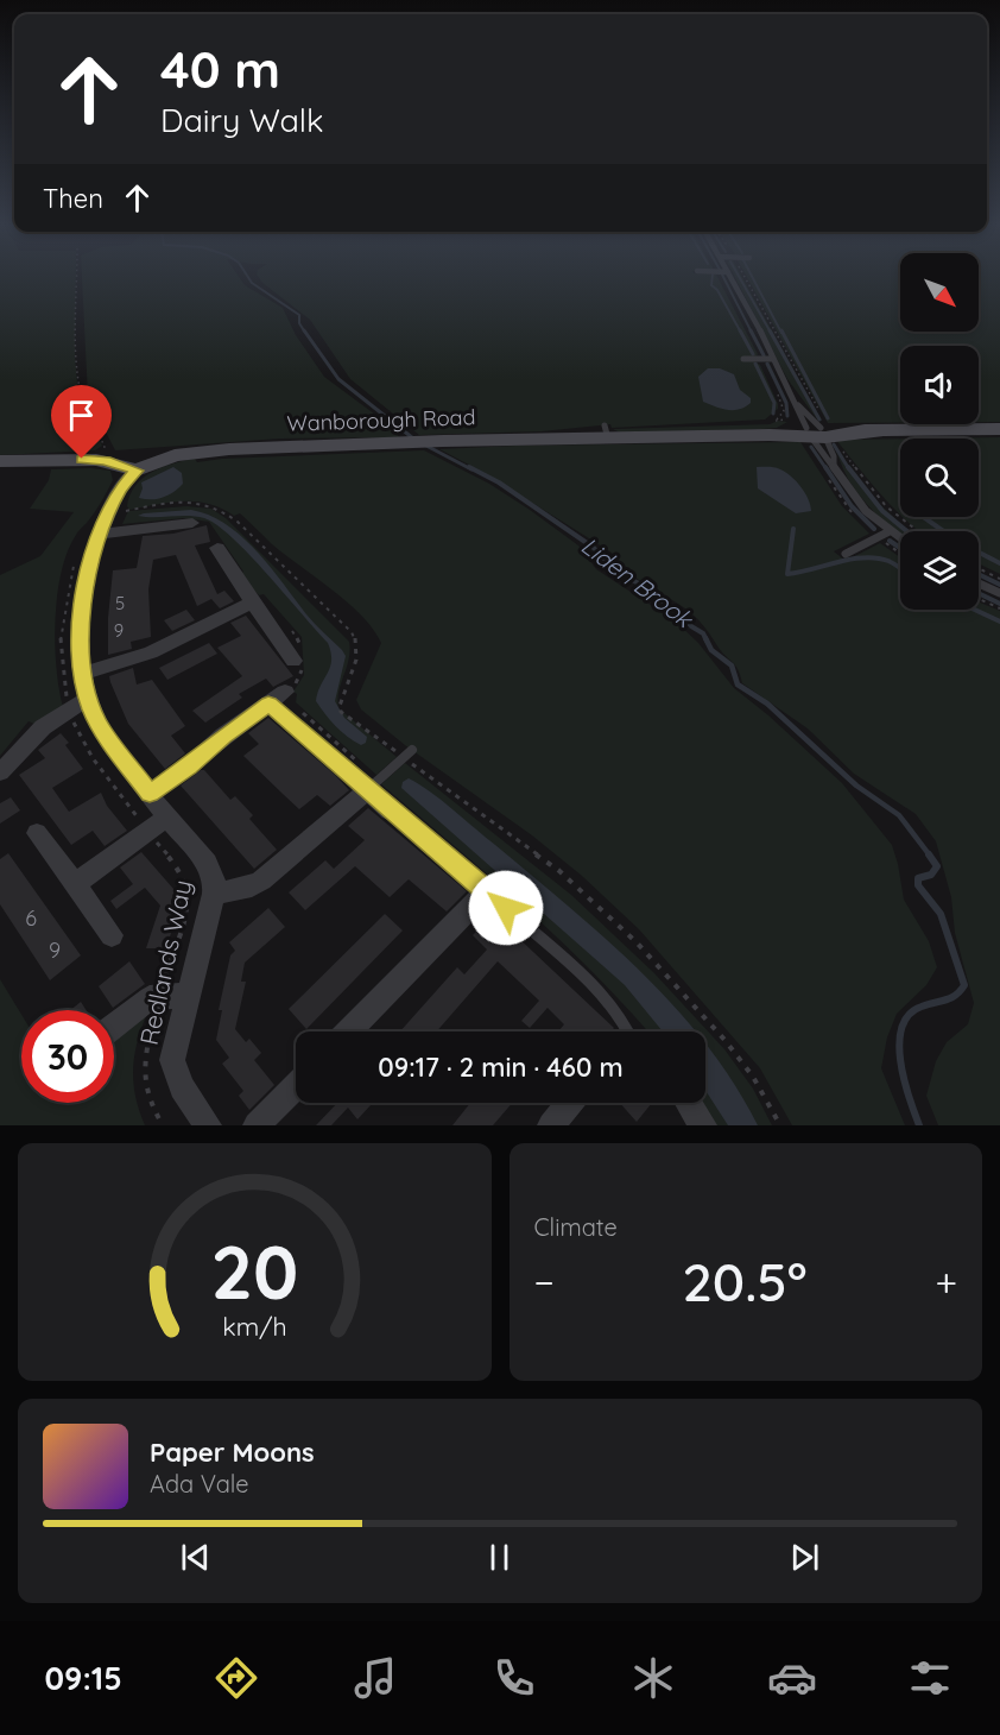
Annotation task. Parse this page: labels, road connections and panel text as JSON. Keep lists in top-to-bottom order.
{
  "streets": {
    "street": ["Wanborough Road", "Redlands Way"]
  },
  "crossings": [
    ["Wanborough Road", "Redlands Way"]
  ],
  "water": ["Liden Brook"],
  "house_numbers": [
    "5",
    "9",
    "6",
    "9"
  ],
  "north": "bottom right",
  "page": {
    "turn": ["40 m", "Dairy Walk"],
    "then": "Then",
    "limit": "30",
    "trip": "09:17 · 2 min · 460 m",
    "tile": "Climate",
    "heat": ["−", "20.5°", "+"],
    "song": ["Paper Moons", "Ada Vale"],
    "tabs": "09:15",
    "gauge": ["20", "km/h"]
  }
}
